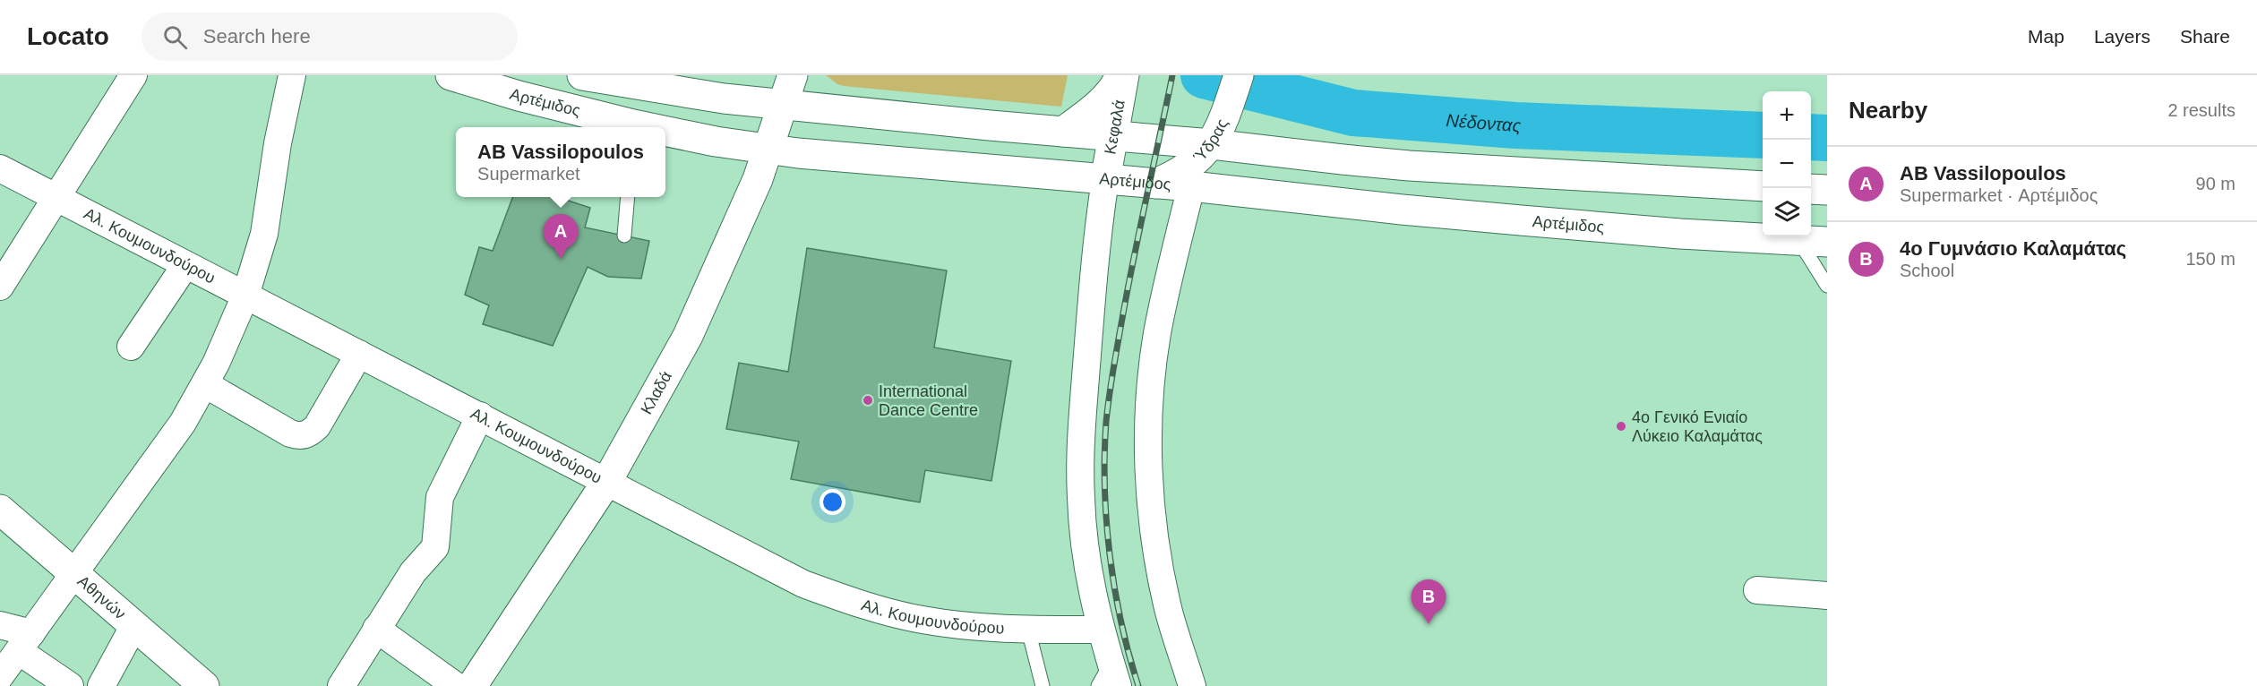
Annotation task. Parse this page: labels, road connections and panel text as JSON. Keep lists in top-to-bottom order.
{
  "streets": {
    "main road": [
      "Αρτέμιδος",
      "Κεφαλά",
      "Ύδρας",
      "Κλαδά",
      "Αθηνών"
    ],
    "street": ["Αλ. Κουμουνδούρου"]
  },
  "crossings": [
    ["Αρτέμιδος", "Κεφαλά"],
    ["Αρτέμιδος", "Ύδρας"],
    ["Αρτέμιδος", "Κλαδά"],
    ["Αλ. Κουμουνδούρου", "Κλαδά"]
  ],
  "water": ["Νέδoντας"],
  "places": ["International Dance Centre", "4ο Γενικό Ενιαίο Λύκειο Καλαμάτας"],
  "page": {
    "header": "Locato",
    "search": "Search here",
    "nav": ["Map", "Layers", "Share"],
    "heading": ["Nearby", "2 results"],
    "map_buttons": ["+", "−"],
    "popup": ["AB Vassilopoulos", "Supermarket"],
    "list": [
      {
        "mark": "A",
        "name": "AB Vassilopoulos",
        "note": "Supermarket · Αρτέμιδος",
        "value": "90 m"
      },
      {
        "mark": "B",
        "name": "4ο Γυμνάσιο Καλαμάτας",
        "note": "School",
        "value": "150 m"
      }
    ],
    "pins": ["A", "B"]
  }
}
